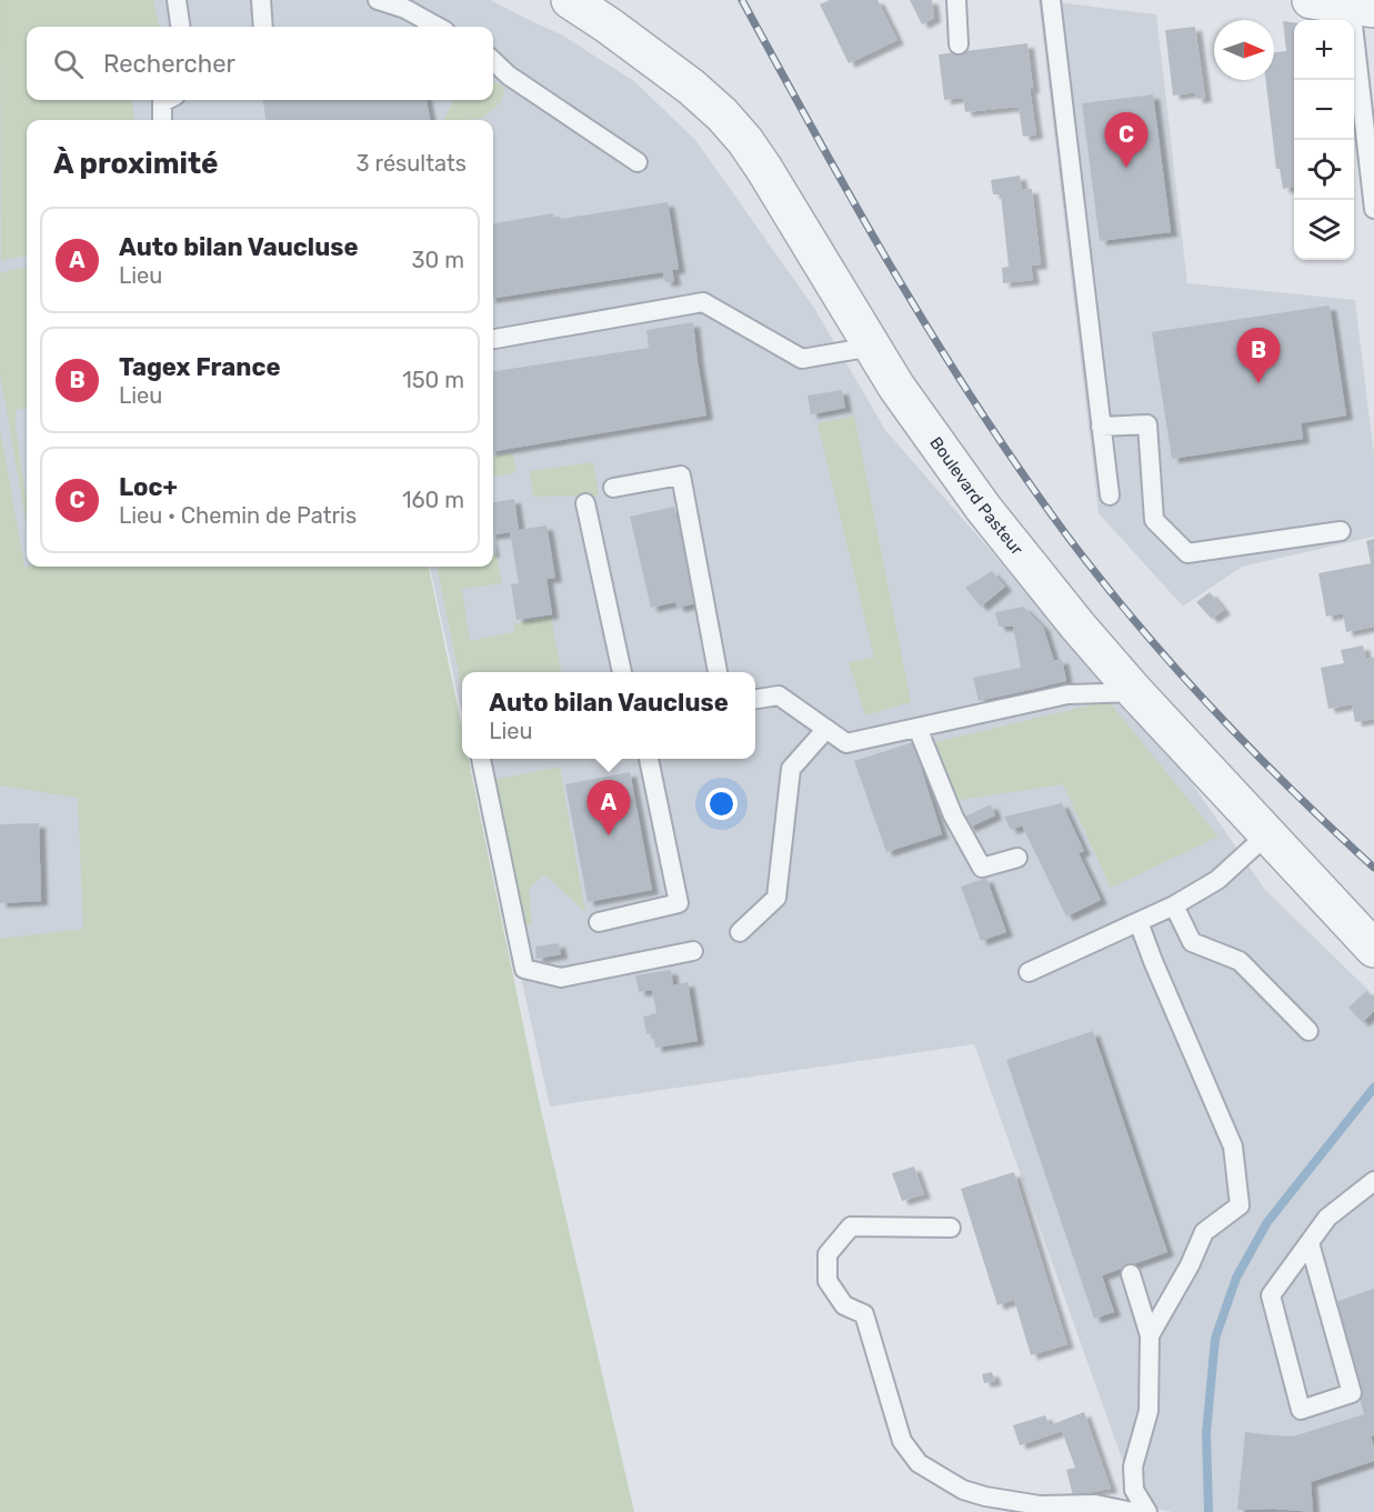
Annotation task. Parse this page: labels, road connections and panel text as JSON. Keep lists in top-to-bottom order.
{
  "streets": {
    "street": ["Boulevard Pasteur"]
  },
  "north": "right",
  "page": {
    "map_buttons": ["+", "−"],
    "search": "Rechercher",
    "pins": ["C", "B", "A"],
    "heading": ["À proximité", "3 résultats"],
    "list": [
      {
        "mark": "A",
        "name": "Auto bilan Vaucluse",
        "note": "Lieu",
        "value": "30 m"
      },
      {
        "mark": "B",
        "name": "Tagex France",
        "note": "Lieu",
        "value": "150 m"
      },
      {
        "mark": "C",
        "name": "Loc+",
        "note": "Lieu · Chemin de Patris",
        "value": "160 m"
      }
    ],
    "popup": ["Auto bilan Vaucluse", "Lieu"]
  }
}
